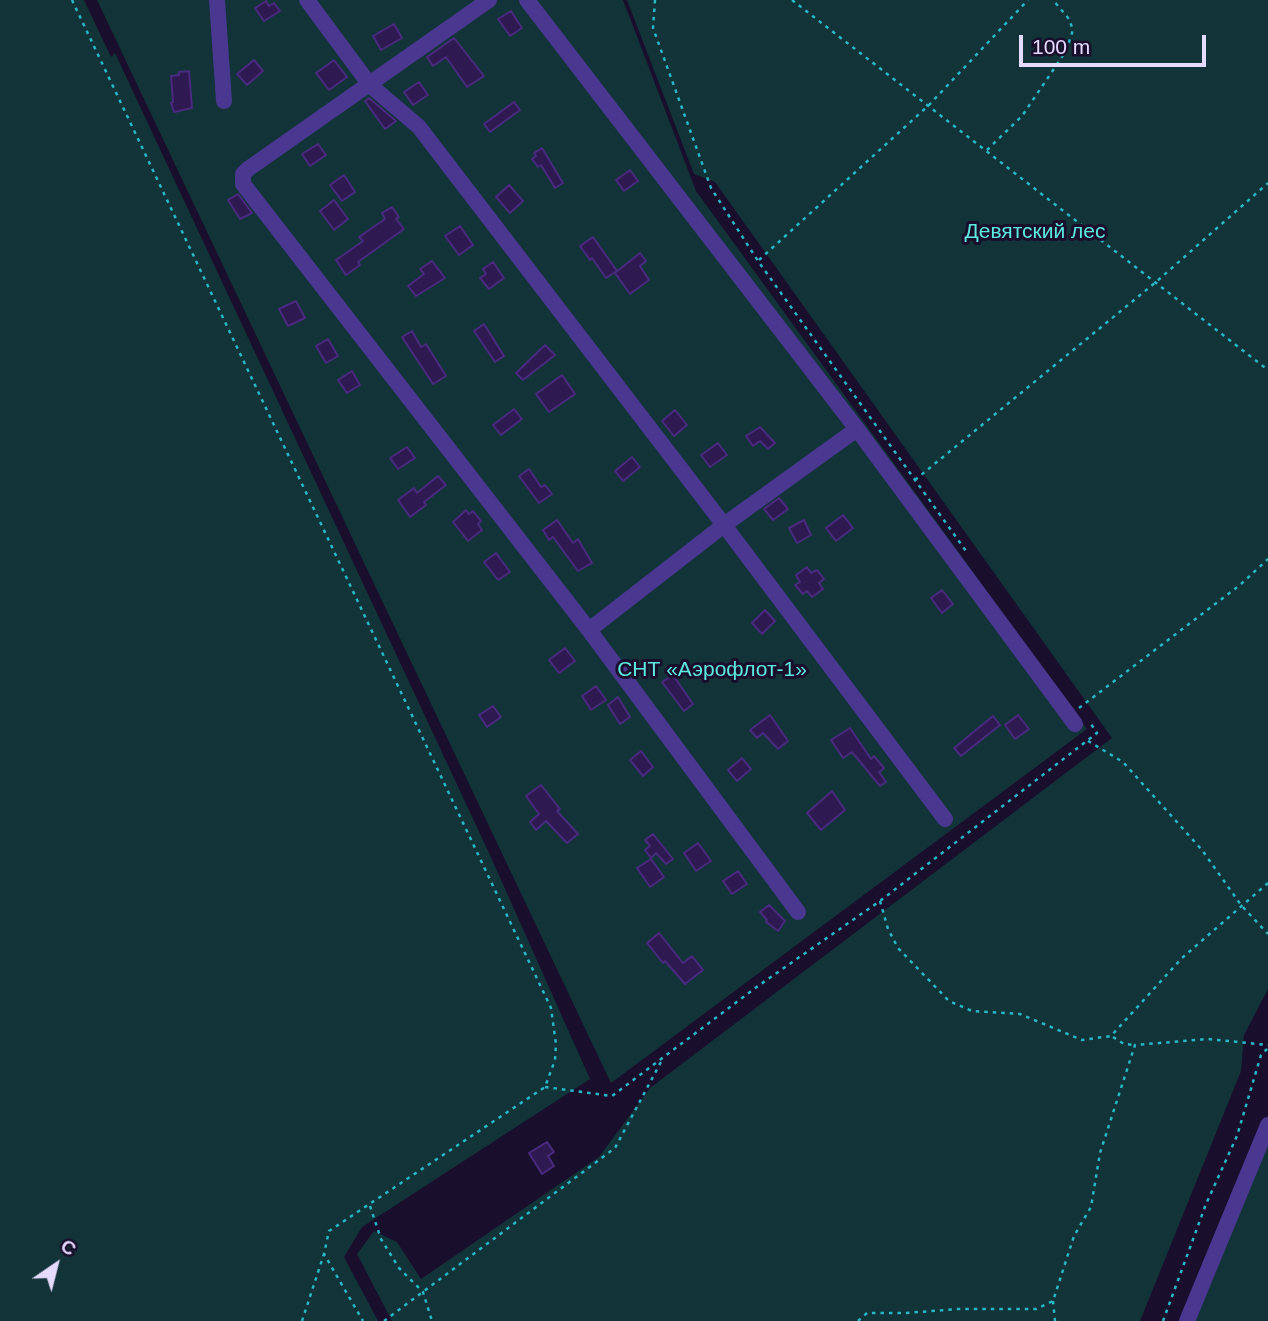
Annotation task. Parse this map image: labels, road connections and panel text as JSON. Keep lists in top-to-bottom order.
{
  "parks": ["Девятский лес", "СНТ «Аэрофлот-1»"],
  "scale_bar": "100 m",
  "north": "top right"
}
